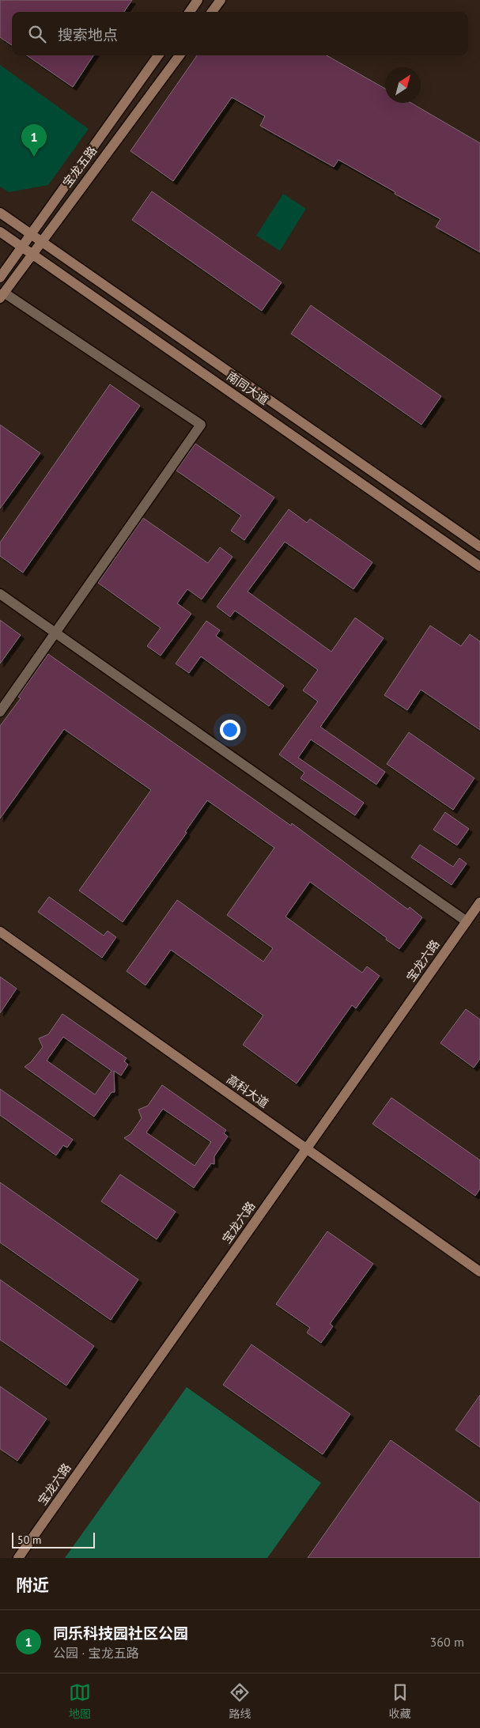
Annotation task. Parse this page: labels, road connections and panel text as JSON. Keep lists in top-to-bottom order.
{
  "streets": {
    "street": [
      "宝龙五路",
      "南同大道",
      "宝龙六路",
      "高科大道"
    ]
  },
  "crossings": [
    ["宝龙五路", "南同大道"],
    ["宝龙六路", "高科大道"]
  ],
  "scale_bar": "50 m",
  "north": "top right",
  "page": {
    "search": "搜索地点",
    "pins": "1",
    "scale": "50 m",
    "heading": "附近",
    "list": [
      {
        "mark": "1",
        "name": "同乐科技园社区公园",
        "note": "公园 · 宝龙五路",
        "value": "360 m"
      }
    ],
    "nav": ["地图", "路线", "收藏"]
  }
}
